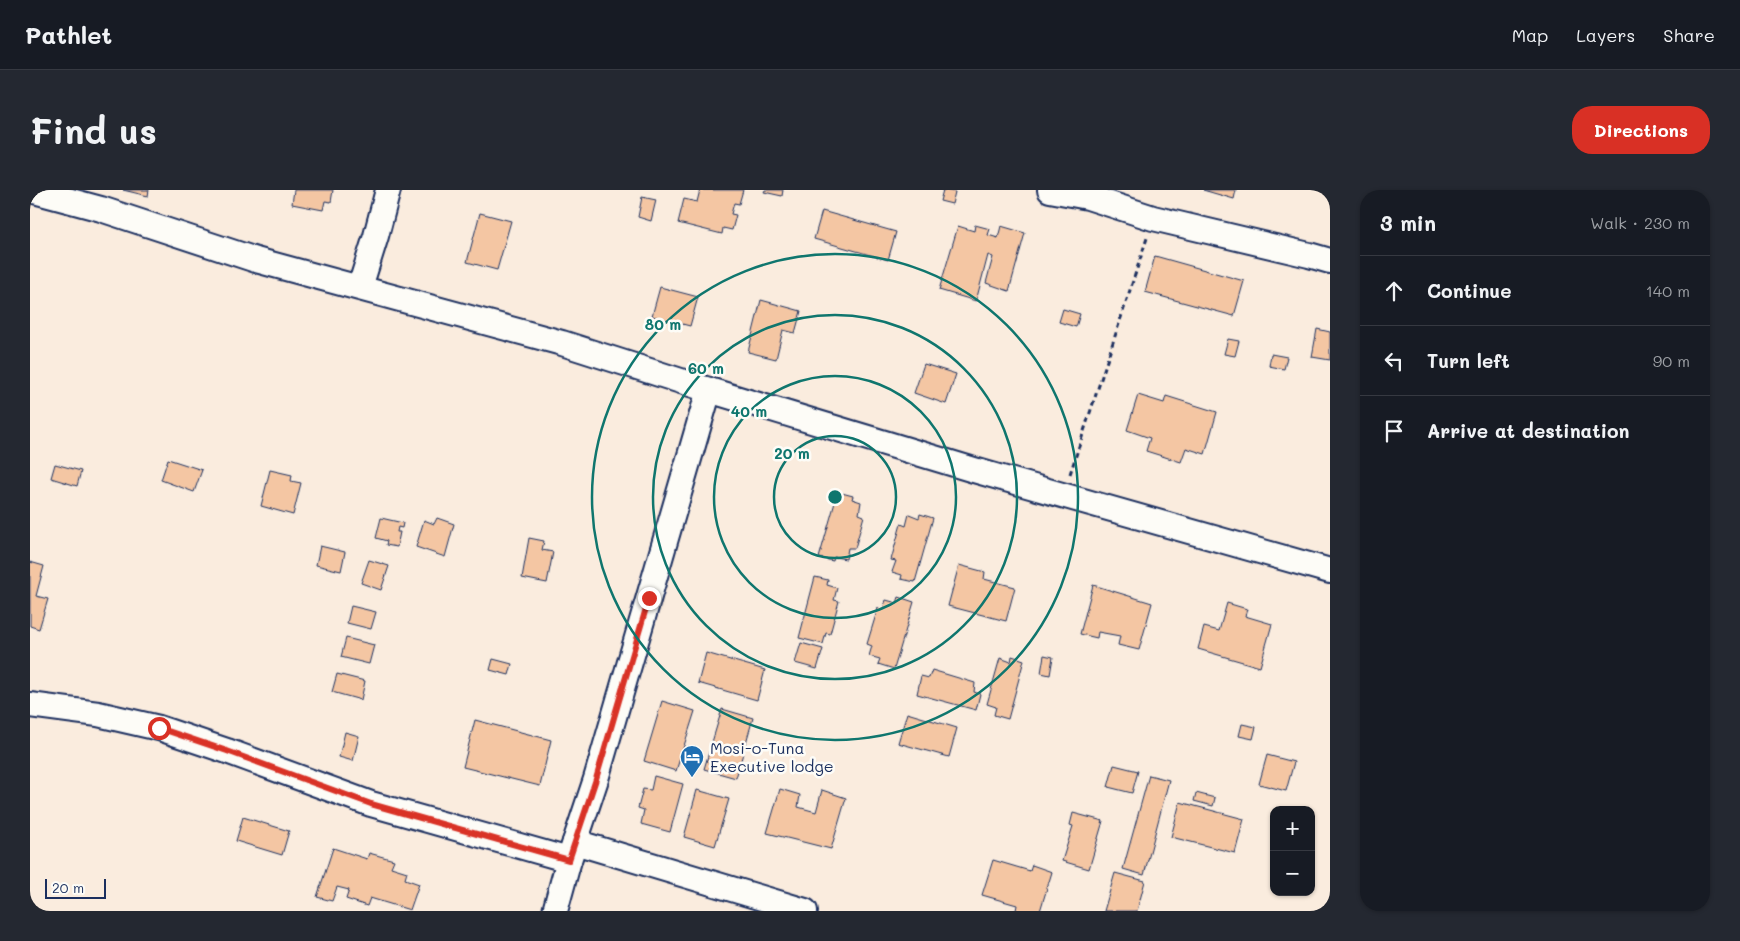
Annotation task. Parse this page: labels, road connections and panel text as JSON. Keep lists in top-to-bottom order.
{
  "places": {
    "hotel": ["Mosi-o-Tuna Executive lodge"]
  },
  "scale_bar": "20 m",
  "page": {
    "header": "Pathlet",
    "nav": ["Map", "Layers", "Share"],
    "buttons": "Directions",
    "title": "Find us",
    "heading": ["3 min", "Walk · 230 m"],
    "list": [
      ["Continue", "140 m"],
      ["Turn left", "90 m"],
      "Arrive at destination"
    ],
    "map_buttons": ["+", "−"],
    "scale": "20 m"
  },
  "rings": [
    "80 m",
    "60 m",
    "40 m",
    "20 m"
  ]
}
